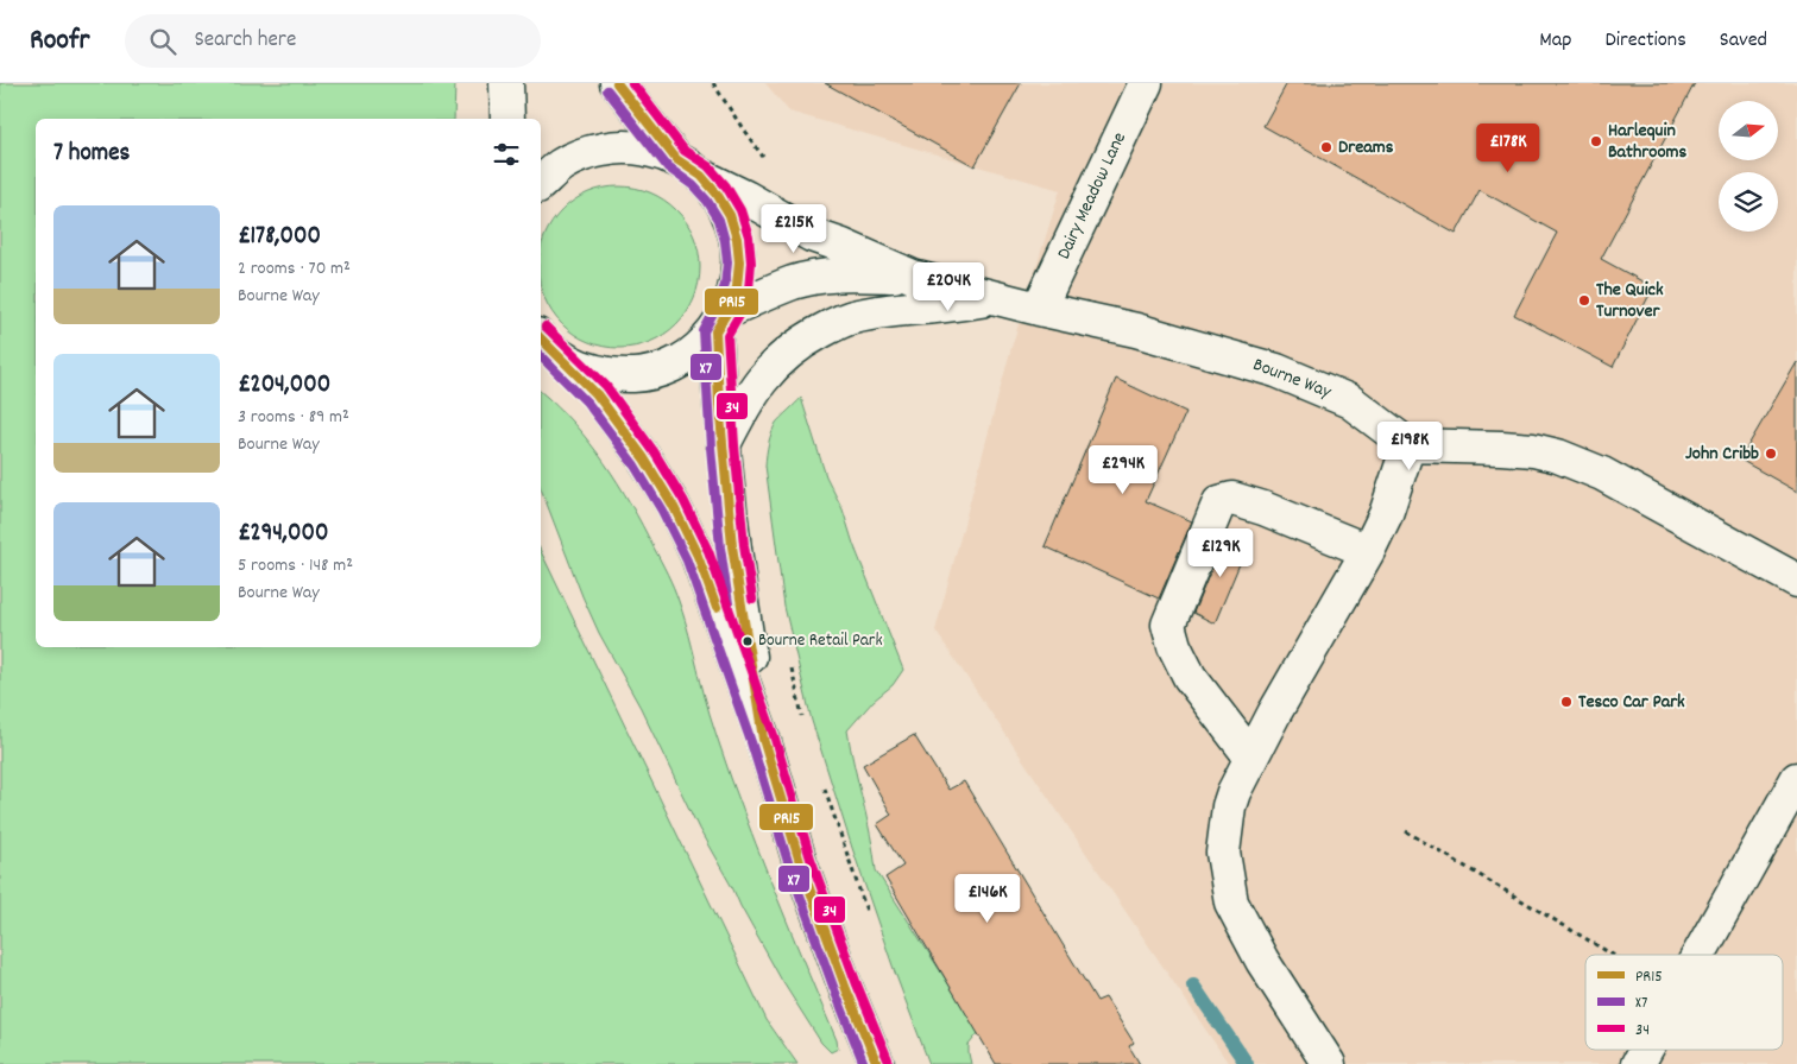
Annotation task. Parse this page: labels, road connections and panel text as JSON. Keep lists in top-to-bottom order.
{
  "streets": {
    "main road": ["Dairy Meadow Lane", "Bourne Way"]
  },
  "crossings": [
    ["Dairy Meadow Lane", "Bourne Way"]
  ],
  "places": [
    "Harlequin Bathrooms",
    "Dreams",
    "The Quick Turnover",
    "John Cribb",
    "Bourne Retail Park",
    "Tesco Car Park"
  ],
  "lines": ["transit line PR15", "transit line 34", "transit line X7"],
  "legend": ["PR15", "X7", "34"],
  "north": "right",
  "page": {
    "header": "Roofr",
    "search": "Search here",
    "nav": ["Map", "Directions", "Saved"],
    "heading": "7 homes",
    "price": [
      "£178K",
      "£215K",
      "£204K",
      "£198K",
      "£294K",
      "£129K",
      "£146K"
    ],
    "list": [
      {
        "name": "£178,000",
        "note": "2 rooms · 70 m² · Bourne Way"
      },
      {
        "name": "£204,000",
        "note": "3 rooms · 89 m² · Bourne Way"
      },
      {
        "name": "£294,000",
        "note": "5 rooms · 148 m² · Bourne Way"
      }
    ]
  }
}
